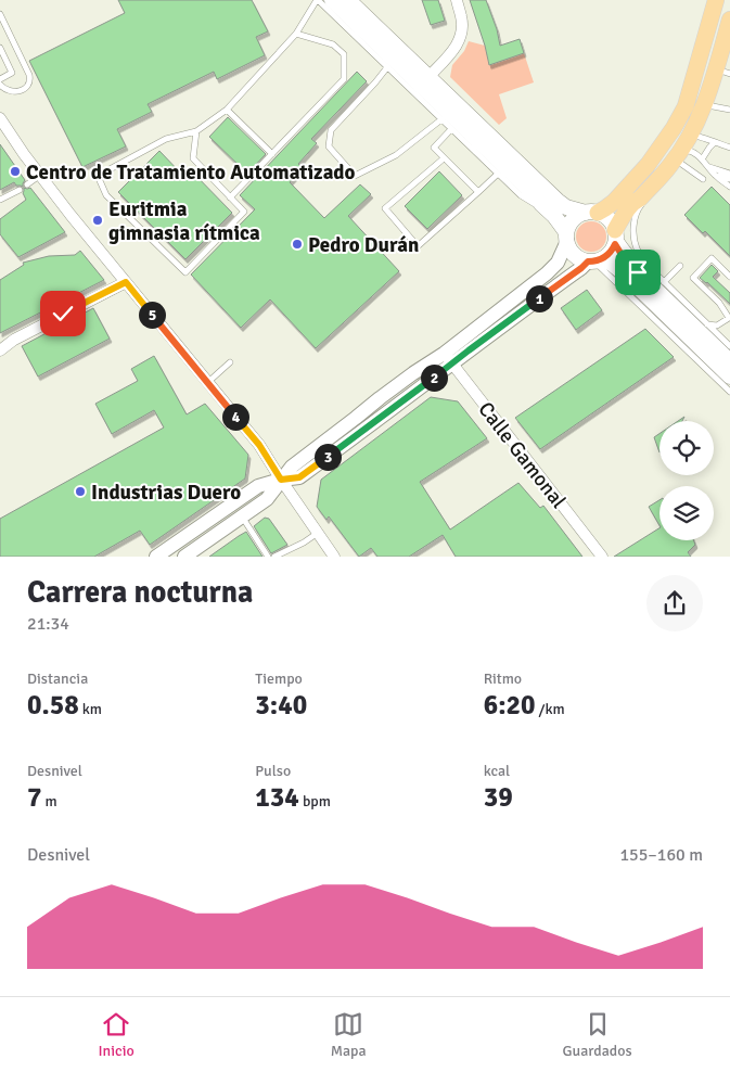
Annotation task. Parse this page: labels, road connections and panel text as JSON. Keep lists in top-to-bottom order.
{
  "streets": {
    "street": ["Calle Gamonal"]
  },
  "places": [
    "Centro de Tratamiento Automatizado",
    "Euritmia gimnasia rítmica",
    "Pedro Durán",
    "Industrias Duero"
  ],
  "page": {
    "pins": [
      "1",
      "5",
      "2",
      "4",
      "3"
    ],
    "heading": ["Carrera nocturna", "21:34"],
    "stats": [
      ["Distancia", "0.58 km"],
      ["Tiempo", "3:40"],
      ["Ritmo", "6:20 /km"],
      ["Desnivel", "7 m"],
      ["Pulso", "134 bpm"],
      ["kcal", "39"]
    ],
    "chart": ["Desnivel", "155–160 m"],
    "tabs": ["Inicio", "Mapa", "Guardados"]
  }
}
